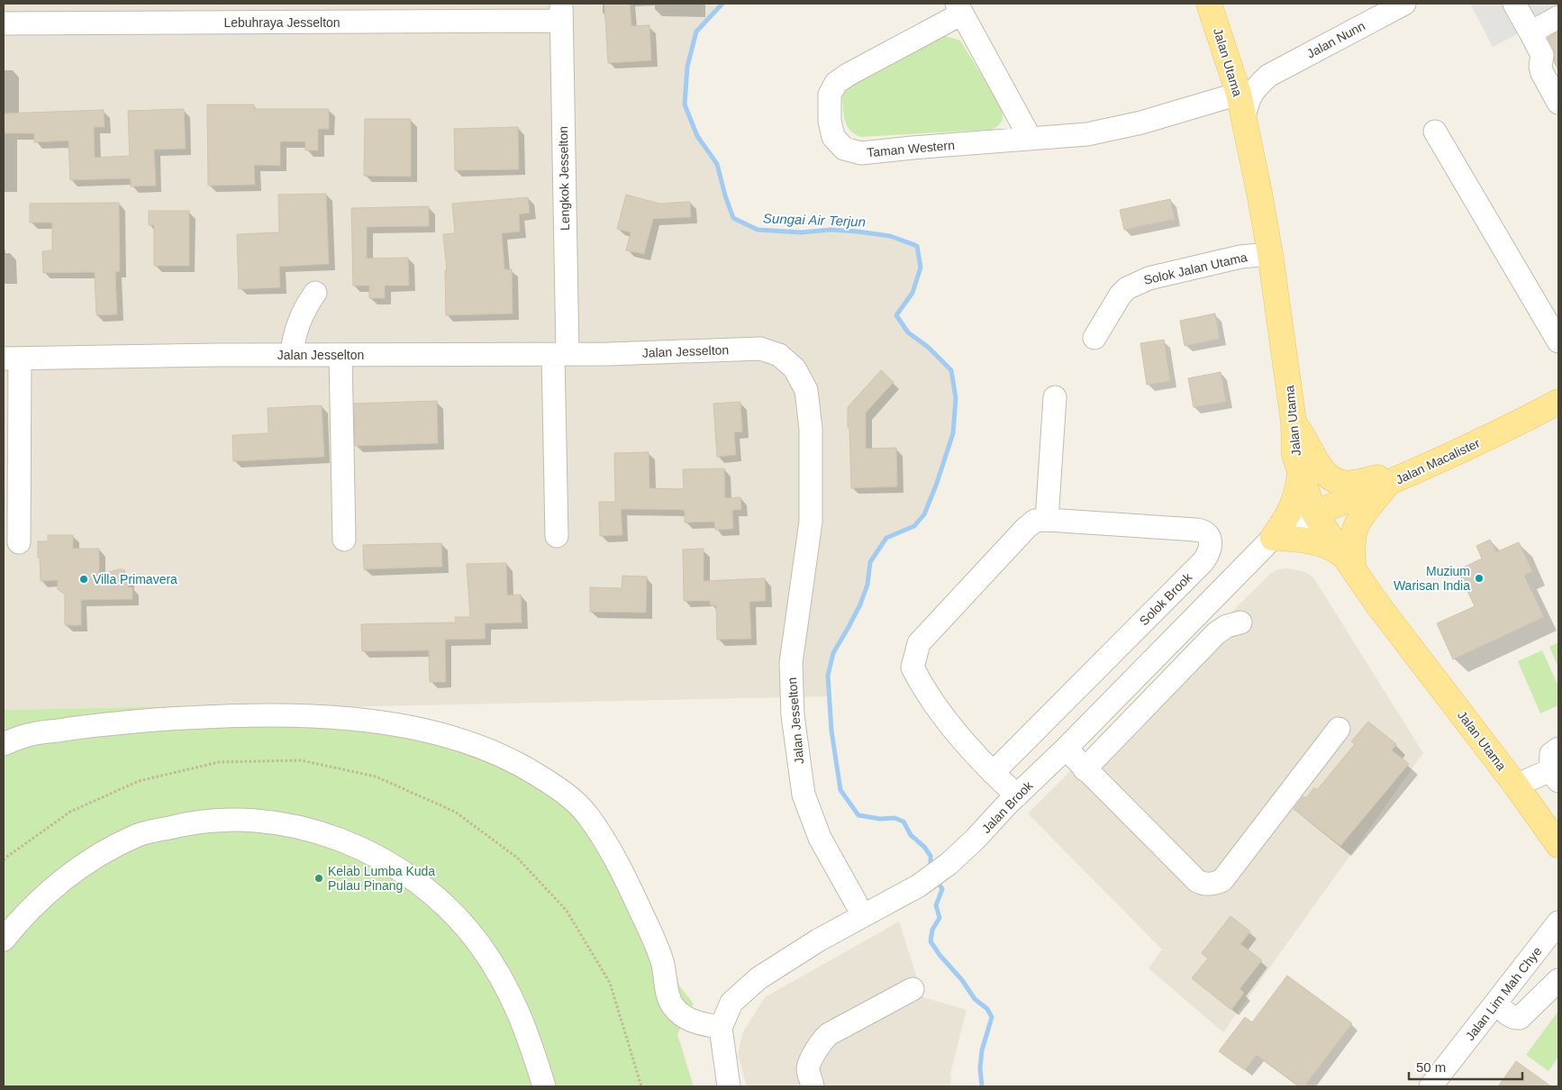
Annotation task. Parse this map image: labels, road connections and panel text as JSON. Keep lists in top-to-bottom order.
{
  "streets": {
    "main road": ["Jalan Utama", "Jalan Macalister"],
    "street": [
      "Lebuhraya Jesselton",
      "Jalan Nunn",
      "Taman Western",
      "Lengkok Jesselton",
      "Solok Jalan Utama",
      "Jalan Jesselton",
      "Solok Brook",
      "Jalan Brook",
      "Jalan Lim Mah Chye"
    ]
  },
  "crossings": [
    ["Lebuhraya Jesselton", "Lengkok Jesselton"],
    ["Jalan Nunn", "Jalan Utama"],
    ["Jalan Utama", "Taman Western"],
    ["Jalan Utama", "Solok Jalan Utama"],
    ["Jalan Utama", "Jalan Macalister"],
    ["Jalan Utama", "Jalan Brook"],
    ["Lengkok Jesselton", "Jalan Jesselton"],
    ["Jalan Jesselton", "Jalan Brook"],
    ["Jalan Macalister", "Jalan Brook"],
    ["Solok Brook", "Jalan Brook"]
  ],
  "water": ["Sungai Air Terjun"],
  "places": ["Muzium Warisan India", "Villa Primavera", "Kelab Lumba Kuda Pulau Pinang"],
  "scale_bar": "50 m"
}
